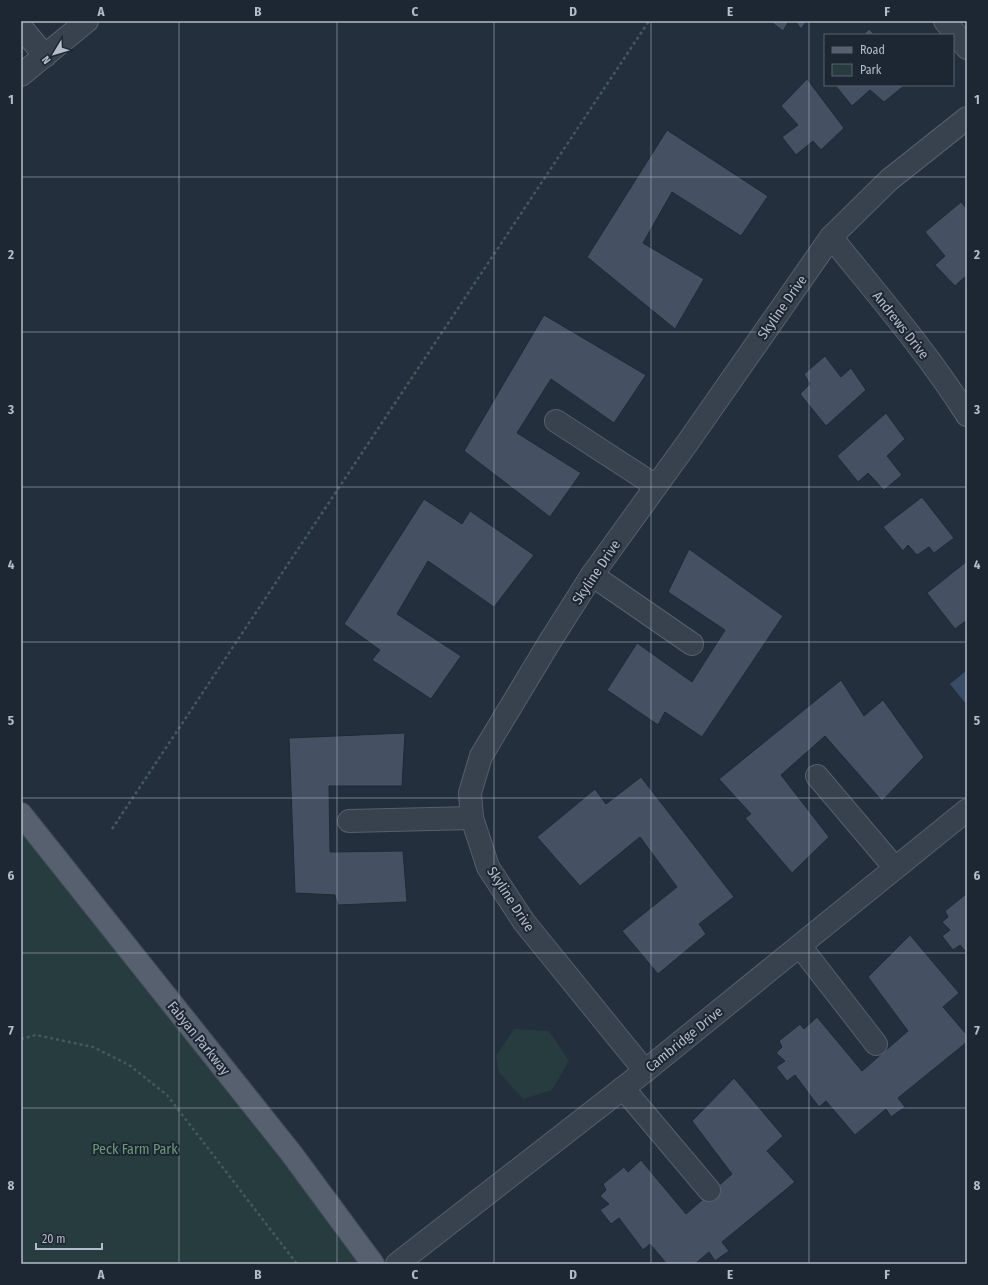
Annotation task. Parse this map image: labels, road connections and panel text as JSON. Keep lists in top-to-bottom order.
{
  "streets": {
    "main road": ["Fabyan Parkway"],
    "street": ["Skyline Drive", "Andrews Drive", "Cambridge Drive"]
  },
  "crossings": [
    ["Skyline Drive", "Andrews Drive"],
    ["Skyline Drive", "Cambridge Drive"]
  ],
  "parks": ["Peck Farm Park"],
  "legend": ["Road", "Park"],
  "scale_bar": "20 m",
  "north": "bottom left",
  "grid": {
    "columns": [
      "A",
      "B",
      "C",
      "D",
      "E",
      "F"
    ],
    "rows": [
      "1",
      "2",
      "3",
      "4",
      "5",
      "6",
      "7",
      "8"
    ]
  }
}
